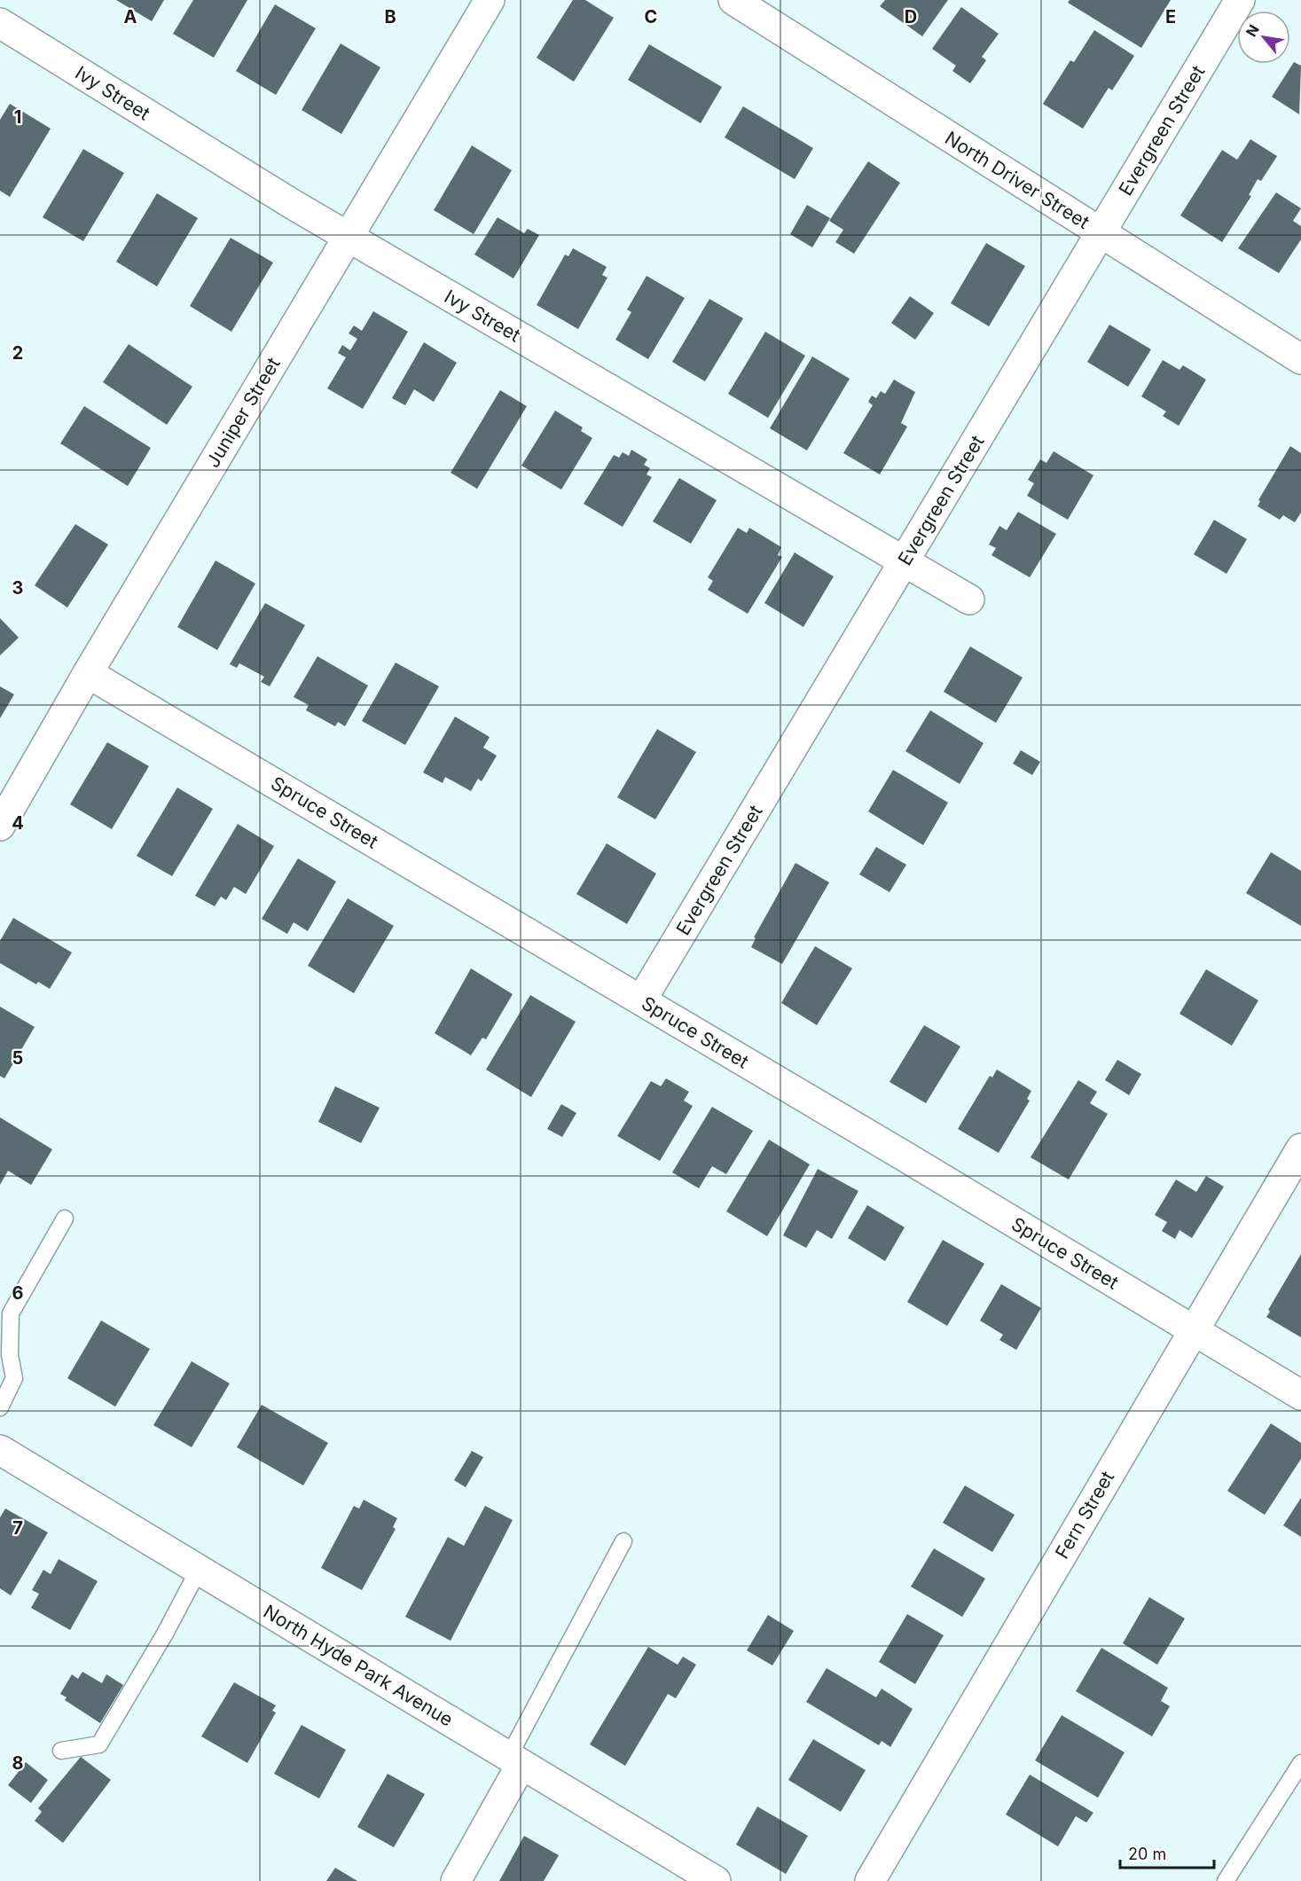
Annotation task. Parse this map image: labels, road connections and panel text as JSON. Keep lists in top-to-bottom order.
{
  "streets": {
    "street": [
      "Ivy Street",
      "Evergreen Street",
      "North Driver Street",
      "Juniper Street",
      "Spruce Street",
      "Fern Street",
      "North Hyde Park Avenue"
    ]
  },
  "crossings": [
    ["Ivy Street", "Evergreen Street"],
    ["Ivy Street", "Juniper Street"],
    ["Evergreen Street", "North Driver Street"],
    ["Evergreen Street", "Spruce Street"],
    ["Juniper Street", "Spruce Street"],
    ["Spruce Street", "Fern Street"]
  ],
  "scale_bar": "20 m",
  "north": "top left",
  "grid": {
    "columns": [
      "A",
      "B",
      "C",
      "D",
      "E"
    ],
    "rows": [
      "1",
      "2",
      "3",
      "4",
      "5",
      "6",
      "7",
      "8"
    ]
  }
}
